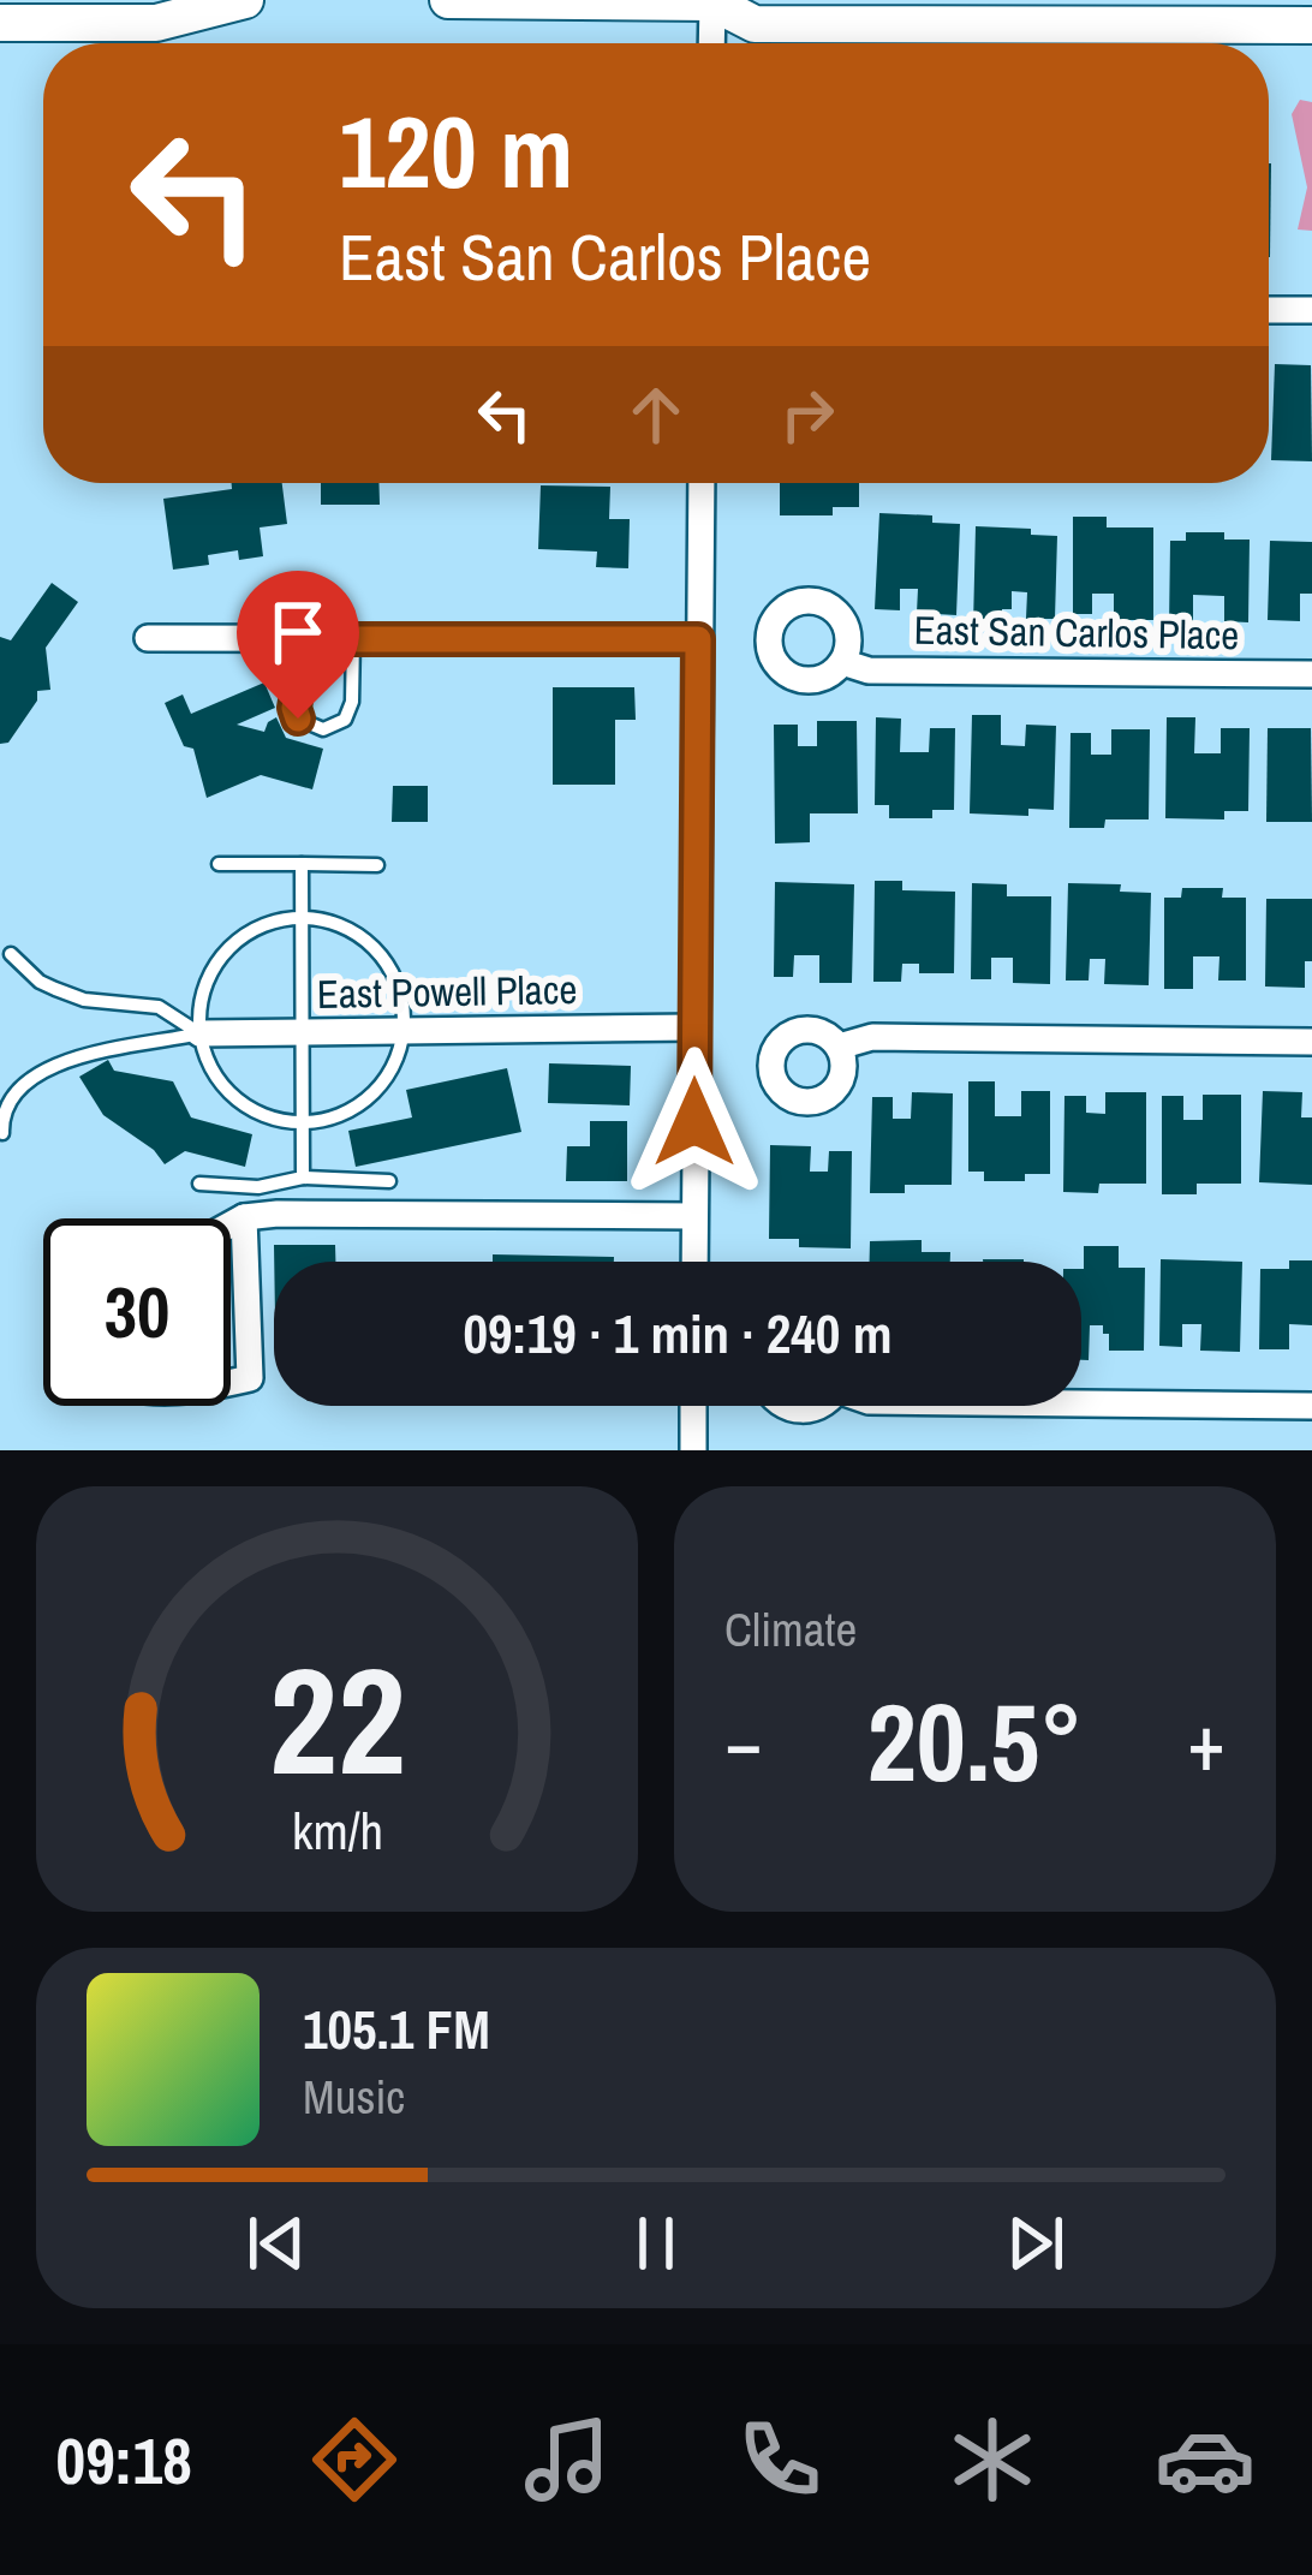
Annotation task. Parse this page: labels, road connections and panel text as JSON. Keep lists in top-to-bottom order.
{
  "streets": {
    "street": ["East San Carlos Place", "East Powell Place"]
  },
  "page": {
    "turn": ["120 m", "East San Carlos Place"],
    "limit": "30",
    "trip": "09:19 · 1 min · 240 m",
    "tile": "Climate",
    "heat": ["−", "20.5°", "+"],
    "song": ["105.1 FM", "Music"],
    "tabs": "09:18",
    "gauge": ["22", "km/h"]
  }
}
